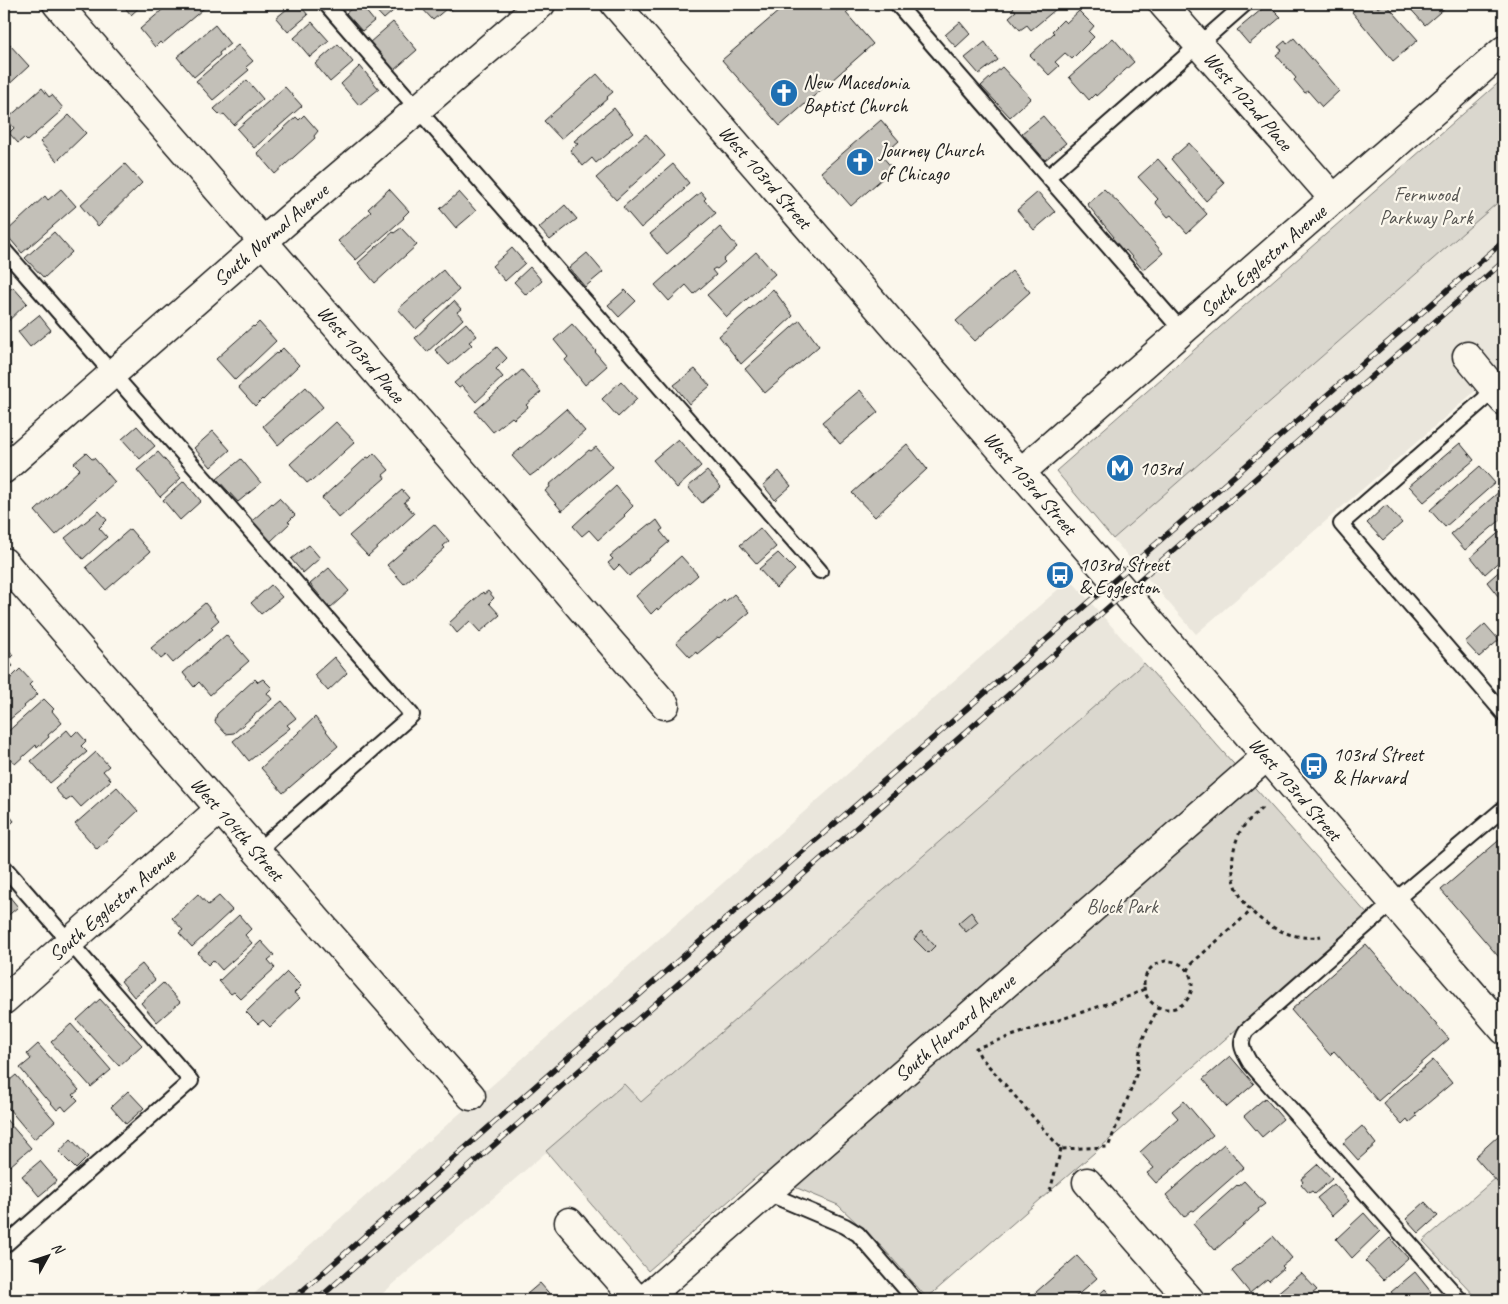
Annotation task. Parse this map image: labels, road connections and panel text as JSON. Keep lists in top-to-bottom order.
{
  "streets": {
    "street": [
      "West 102nd Place",
      "West 103rd Street",
      "South Normal Avenue",
      "South Eggleston Avenue",
      "West 103rd Place",
      "West 104th Street",
      "South Harvard Avenue"
    ]
  },
  "crossings": [
    ["West 102nd Place", "South Eggleston Avenue"],
    ["West 103rd Street", "South Eggleston Avenue"],
    ["West 103rd Street", "South Harvard Avenue"],
    ["South Normal Avenue", "West 103rd Place"],
    ["South Eggleston Avenue", "West 104th Street"]
  ],
  "parks": ["Fernwood Parkway Park", "Block Park"],
  "places": {
    "church": ["New Macedonia Baptist Church", "Journey Church of Chicago"],
    "metro station": ["103rd"],
    "bus stop": ["103rd Street & Eggleston", "103rd Street & Harvard"]
  },
  "north": "top right"
}
